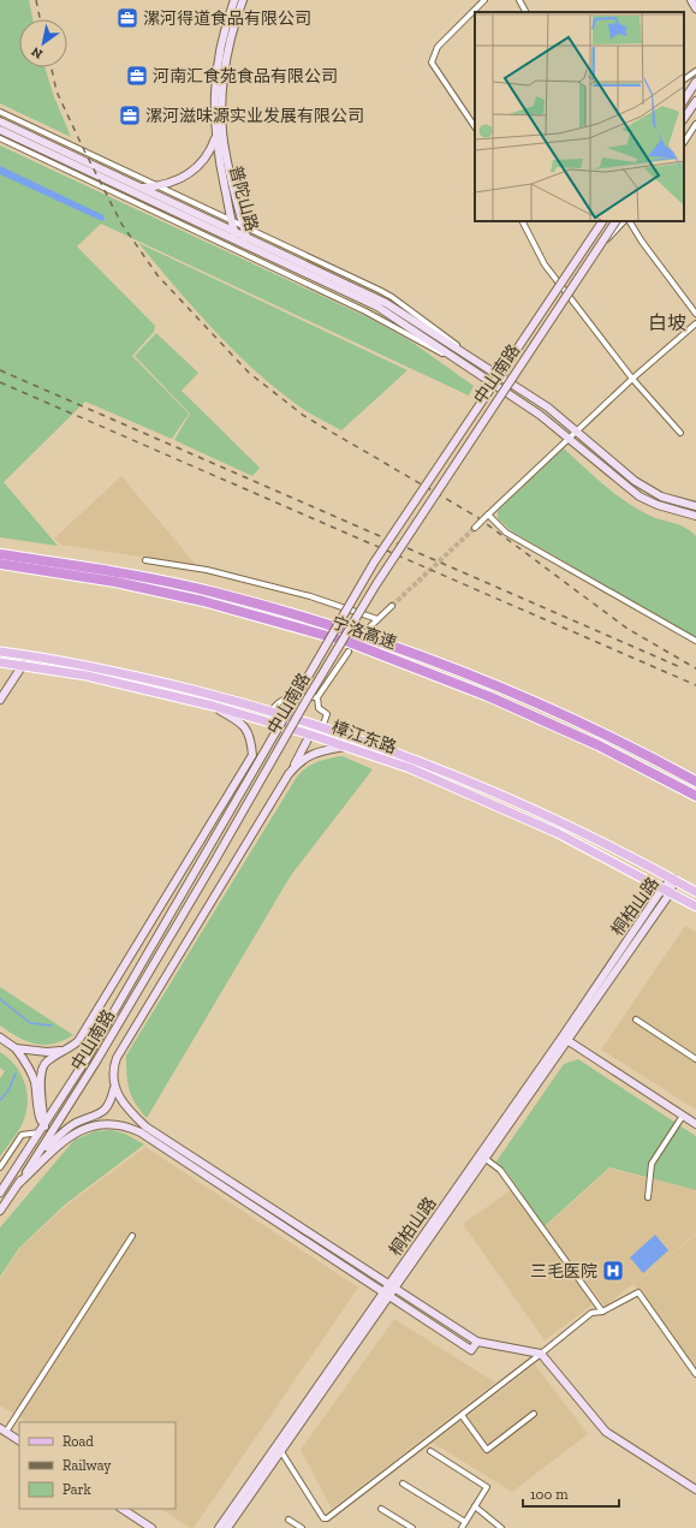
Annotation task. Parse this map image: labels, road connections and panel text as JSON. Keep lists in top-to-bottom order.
{
  "streets": {
    "highway": ["宁洛高速"],
    "main road": [
      "普陀山路",
      "中山南路",
      "樟江东路",
      "桐柏山路"
    ]
  },
  "crossings": [
    ["樟江东路", "桐柏山路"]
  ],
  "districts": ["白坡"],
  "places": {
    "office": ["漯河得道食品有限公司", "河南汇食苑食品有限公司", "漯河滋味源实业发展有限公司"],
    "hospital": ["三毛医院"]
  },
  "legend": ["Road", "Railway", "Park"],
  "scale_bar": "100 m",
  "north": "bottom left"
}
